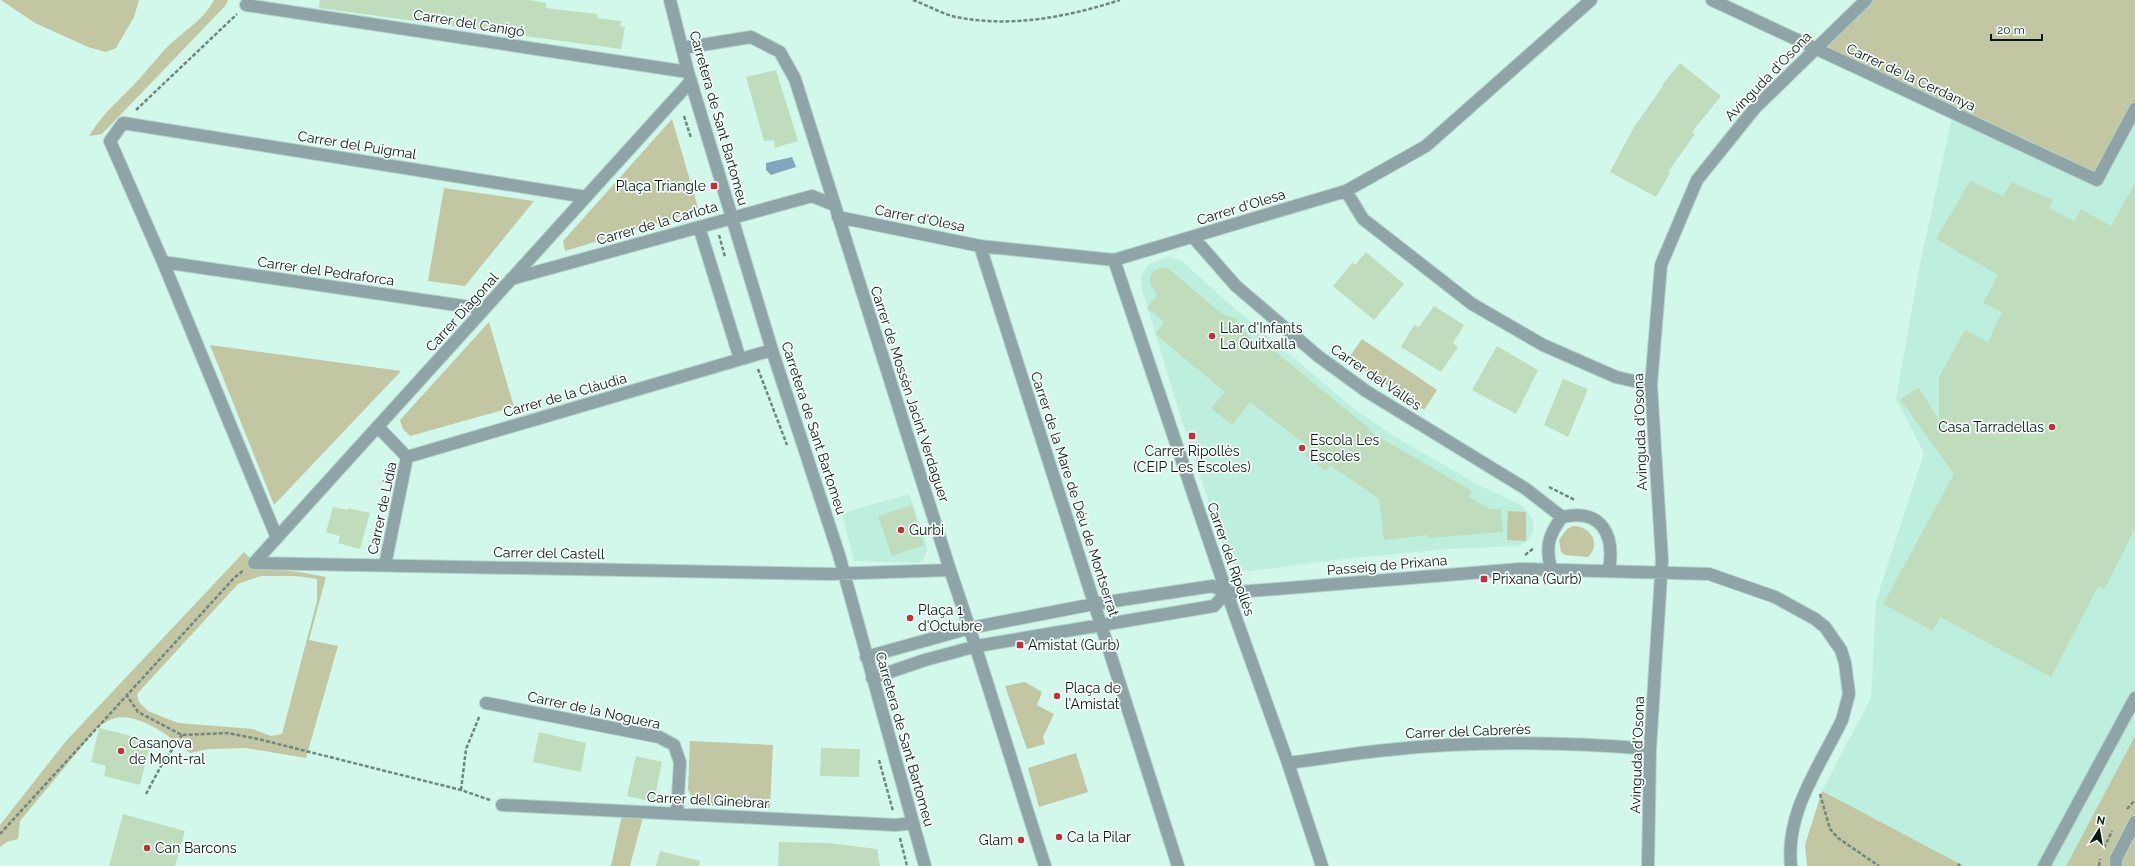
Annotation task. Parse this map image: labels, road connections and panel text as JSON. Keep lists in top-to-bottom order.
{
  "streets": {
    "street": [
      "Carrer del Canigó",
      "Avinguda d'Osona",
      "Carrer de la Cerdanya",
      "Carretera de Sant Bartomeu",
      "Carrer del Puigmal",
      "Carrer d'Olesa",
      "Carrer de la Carlota",
      "Carrer del Pedraforca",
      "Carrer Diagonal",
      "Carrer del Vallès",
      "Carrer de Mossèn Jacint Verdaguer",
      "Carrer de la Clàudia",
      "Carrer de la Mare de Déu de Montserrat",
      "Carrer de Lídia",
      "Carrer del Castell",
      "Carrer del Ripollès",
      "Passeig de Prixana",
      "Carrer de la Noguera",
      "Carrer del Cabrerès",
      "Carrer del Ginebrar"
    ]
  },
  "crossings": [
    ["Carrer del Canigó", "Carretera de Sant Bartomeu"],
    ["Carrer del Canigó", "Carrer Diagonal"],
    ["Avinguda d'Osona", "Carrer de la Cerdanya"],
    ["Avinguda d'Osona", "Carrer del Cabrerès"],
    ["Carretera de Sant Bartomeu", "Carrer de la Carlota"],
    ["Carretera de Sant Bartomeu", "Carrer Diagonal"],
    ["Carretera de Sant Bartomeu", "Carrer de Mossèn Jacint Verdaguer"],
    ["Carretera de Sant Bartomeu", "Carrer de la Clàudia"],
    ["Carretera de Sant Bartomeu", "Carrer del Castell"],
    ["Carretera de Sant Bartomeu", "Passeig de Prixana"],
    ["Carretera de Sant Bartomeu", "Carrer del Ginebrar"],
    ["Carrer del Puigmal", "Carrer Diagonal"],
    ["Carrer d'Olesa", "Carrer del Vallès"],
    ["Carrer d'Olesa", "Carrer de Mossèn Jacint Verdaguer"],
    ["Carrer d'Olesa", "Carrer de la Mare de Déu de Montserrat"],
    ["Carrer d'Olesa", "Carrer del Ripollès"],
    ["Carrer de la Carlota", "Carrer Diagonal"],
    ["Carrer de la Carlota", "Carrer de Mossèn Jacint Verdaguer"],
    ["Carrer del Pedraforca", "Carrer Diagonal"],
    ["Carrer Diagonal", "Carrer del Castell"],
    ["Carrer del Vallès", "Passeig de Prixana"],
    ["Carrer de Mossèn Jacint Verdaguer", "Passeig de Prixana"],
    ["Carrer de la Clàudia", "Carrer de Lídia"],
    ["Carrer de la Mare de Déu de Montserrat", "Passeig de Prixana"],
    ["Carrer de Lídia", "Carrer del Castell"],
    ["Carrer del Ripollès", "Passeig de Prixana"],
    ["Carrer del Ripollès", "Carrer del Cabrerès"],
    ["Carrer de la Noguera", "Carrer del Ginebrar"]
  ],
  "places": {
    "transit": [
      "Plaça Triangle",
      "Carrer Ripollès (CEIP Les Escoles)",
      "Prixana (Gurb)",
      "Amistat (Gurb)"
    ],
    "other": [
      "Llar d'Infants La Quitxalla",
      "Casa Tarradellas",
      "Escola Les Escoles",
      "Gurbi",
      "Plaça 1 d'Octubre",
      "Plaça de l'Amistat",
      "Casanova de Mont-ral",
      "Ca la Pilar",
      "Glam",
      "Can Barcons"
    ]
  },
  "scale_bar": "20 m",
  "north": "top"
}
